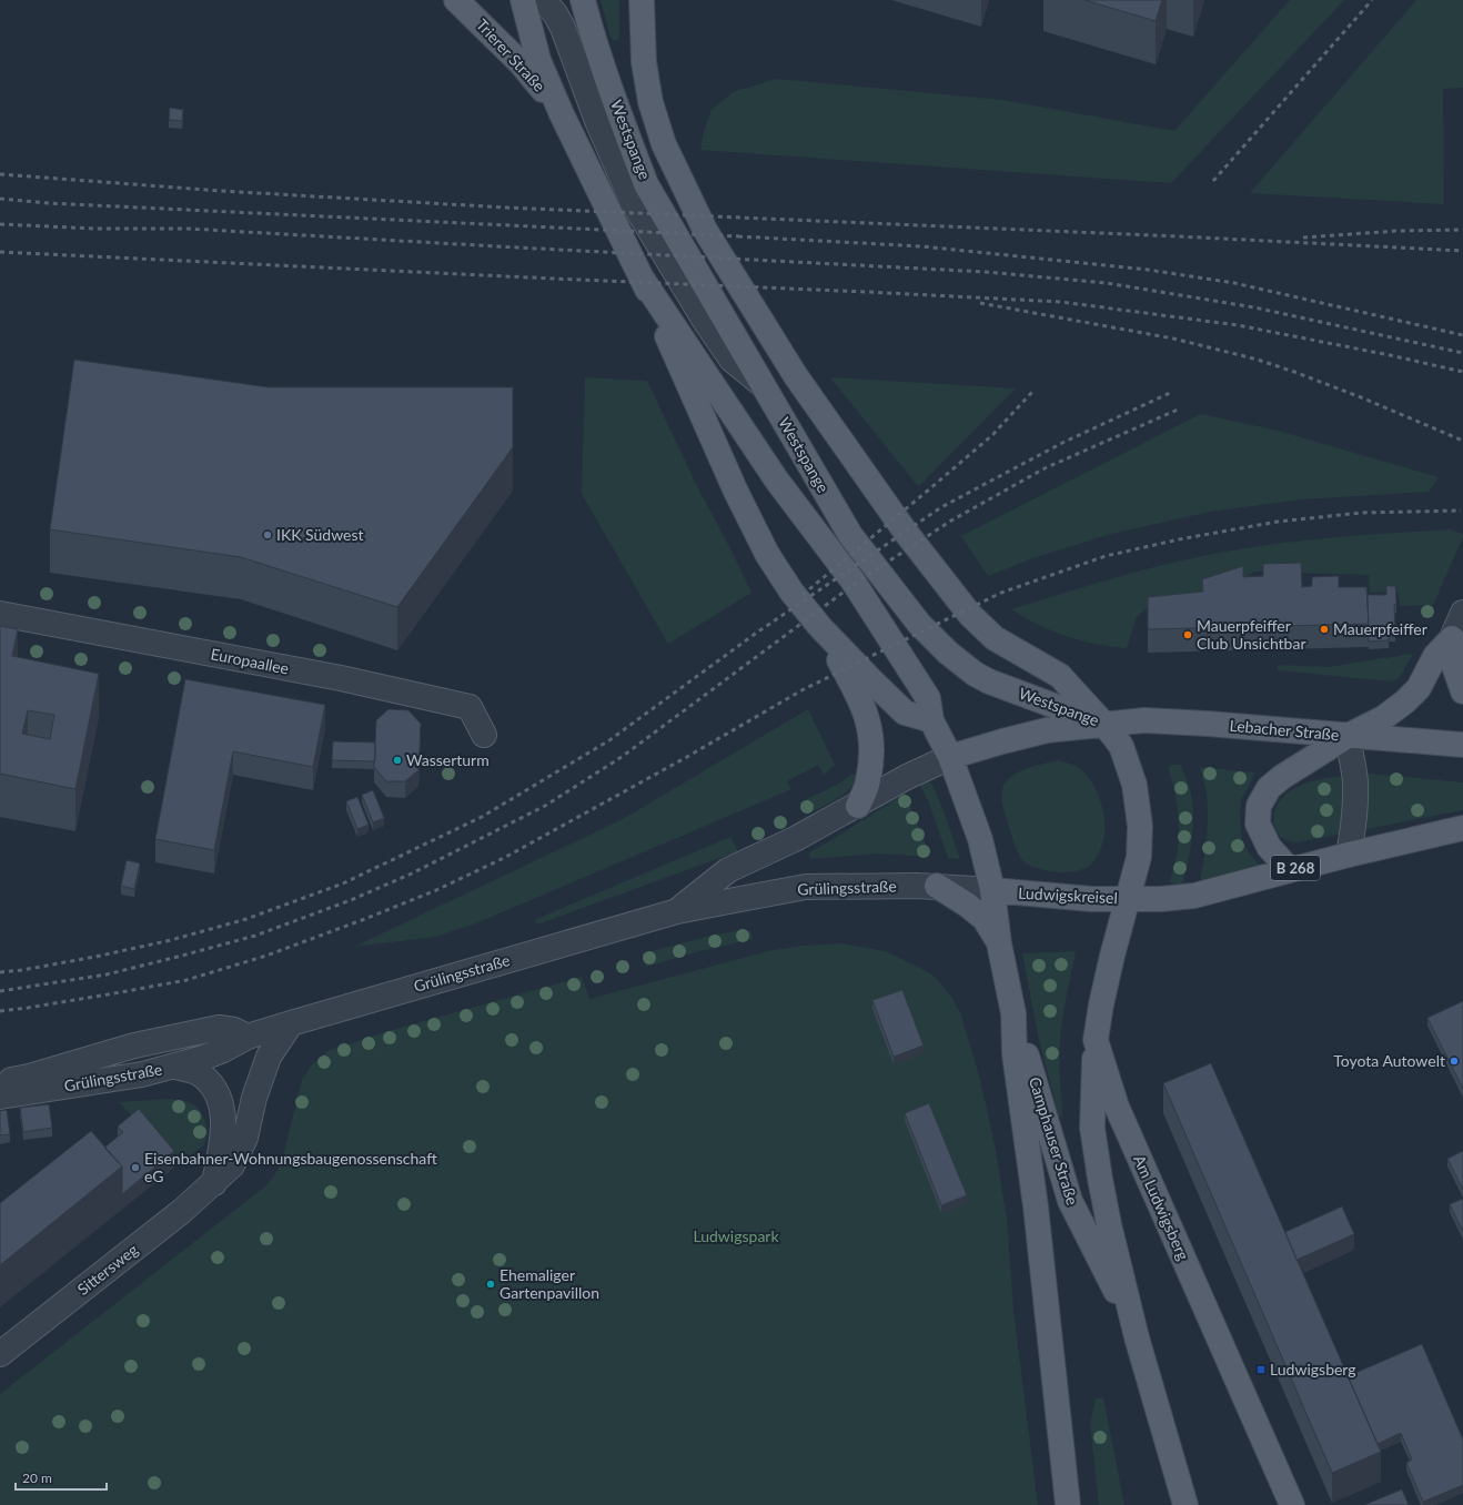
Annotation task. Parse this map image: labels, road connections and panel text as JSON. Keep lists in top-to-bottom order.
{
  "streets": {
    "main road": [
      "Trierer Straße",
      "Westspange",
      "Lebacher Straße",
      "B 268",
      "Ludwigskreisel",
      "Camphauser Straße",
      "Am Ludwigsberg"
    ],
    "street": ["Europaallee", "Grülingsstraße", "Sittersweg"]
  },
  "crossings": [
    ["Trierer Straße", "Westspange"],
    ["Westspange", "Lebacher Straße"],
    ["Westspange", "Grülingsstraße"],
    ["Westspange", "Ludwigskreisel"],
    ["Lebacher Straße", "Ludwigskreisel"],
    ["B 268", "Ludwigskreisel"],
    ["B 268", "Am Ludwigsberg"],
    ["Grülingsstraße", "Ludwigskreisel"],
    ["Grülingsstraße", "Sittersweg"],
    ["Ludwigskreisel", "Am Ludwigsberg"],
    ["Camphauser Straße", "Am Ludwigsberg"]
  ],
  "parks": ["Ludwigspark"],
  "places": {
    "other": [
      "IKK Südwest",
      "Mauerpfeiffer",
      "Mauerpfeiffer Club Unsichtbar",
      "Wasserturm",
      "Toyota Autowelt",
      "Eisenbahner-Wohnungsbaugenossenschaft eG",
      "Ehemaliger Gartenpavillon"
    ],
    "transit": ["Ludwigsberg"]
  },
  "scale_bar": "20 m"
}
